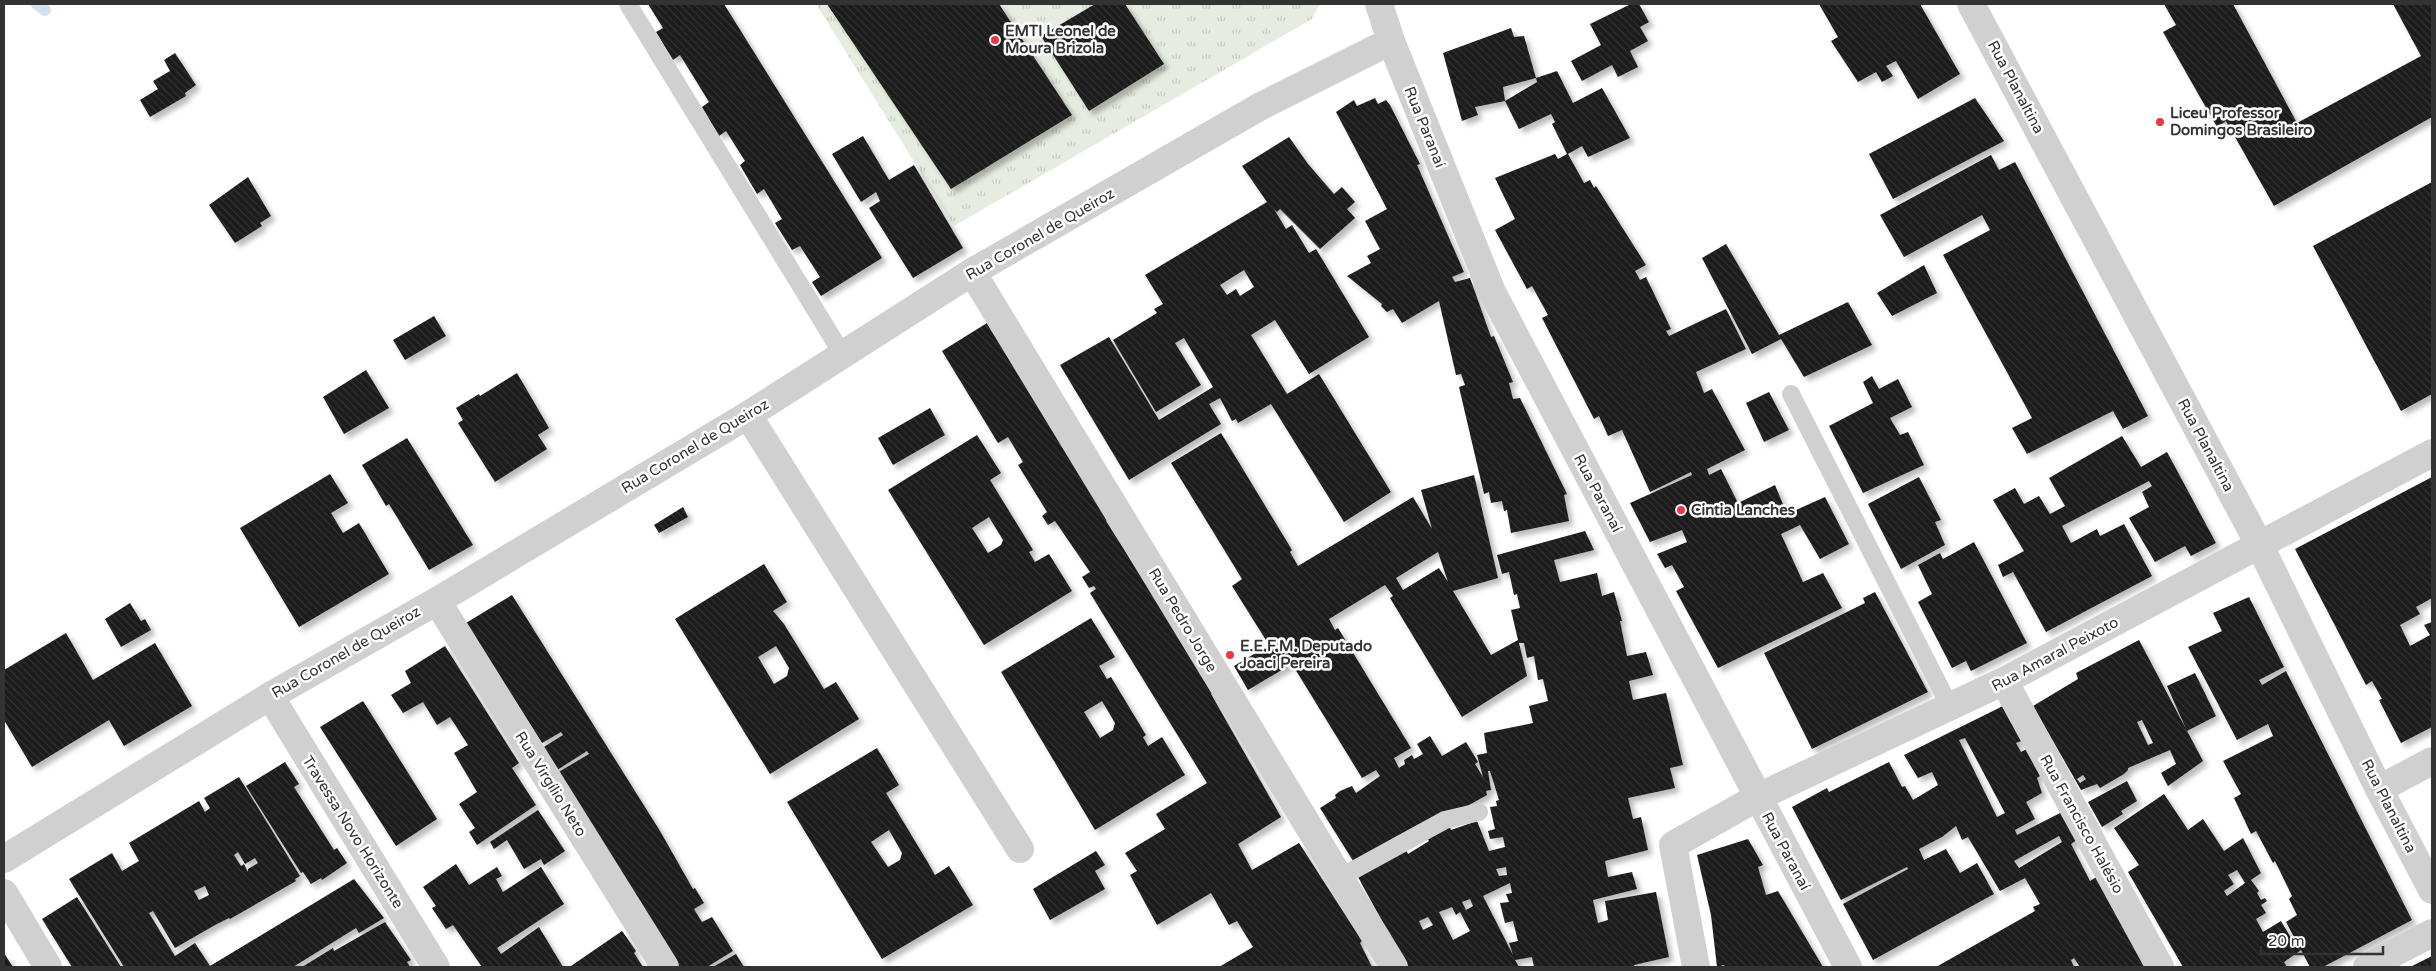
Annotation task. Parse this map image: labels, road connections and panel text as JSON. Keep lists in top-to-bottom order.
{
  "streets": {
    "street": [
      "Rua Planaltina",
      "Rua Paranaí",
      "Rua Coronel de Queiroz",
      "Rua Pedro Jorge",
      "Rua Amaral Peixoto",
      "Rua Virgílio Neto",
      "Rua Francisco Halésio",
      "Travessa Novo Horizonte"
    ]
  },
  "crossings": [
    ["Rua Planaltina", "Rua Amaral Peixoto"],
    ["Rua Paranaí", "Rua Coronel de Queiroz"],
    ["Rua Paranaí", "Rua Amaral Peixoto"],
    ["Rua Coronel de Queiroz", "Rua Pedro Jorge"],
    ["Rua Coronel de Queiroz", "Rua Virgílio Neto"],
    ["Rua Coronel de Queiroz", "Travessa Novo Horizonte"],
    ["Rua Amaral Peixoto", "Rua Francisco Halésio"]
  ],
  "places": [
    "EMTI Leonel de Moura Brizola",
    "Liceu Professor Domingos Brasileiro",
    "Cintia Lanches",
    "E.E.F.M. Deputado Joaci Pereira"
  ],
  "scale_bar": "20 m"
}
